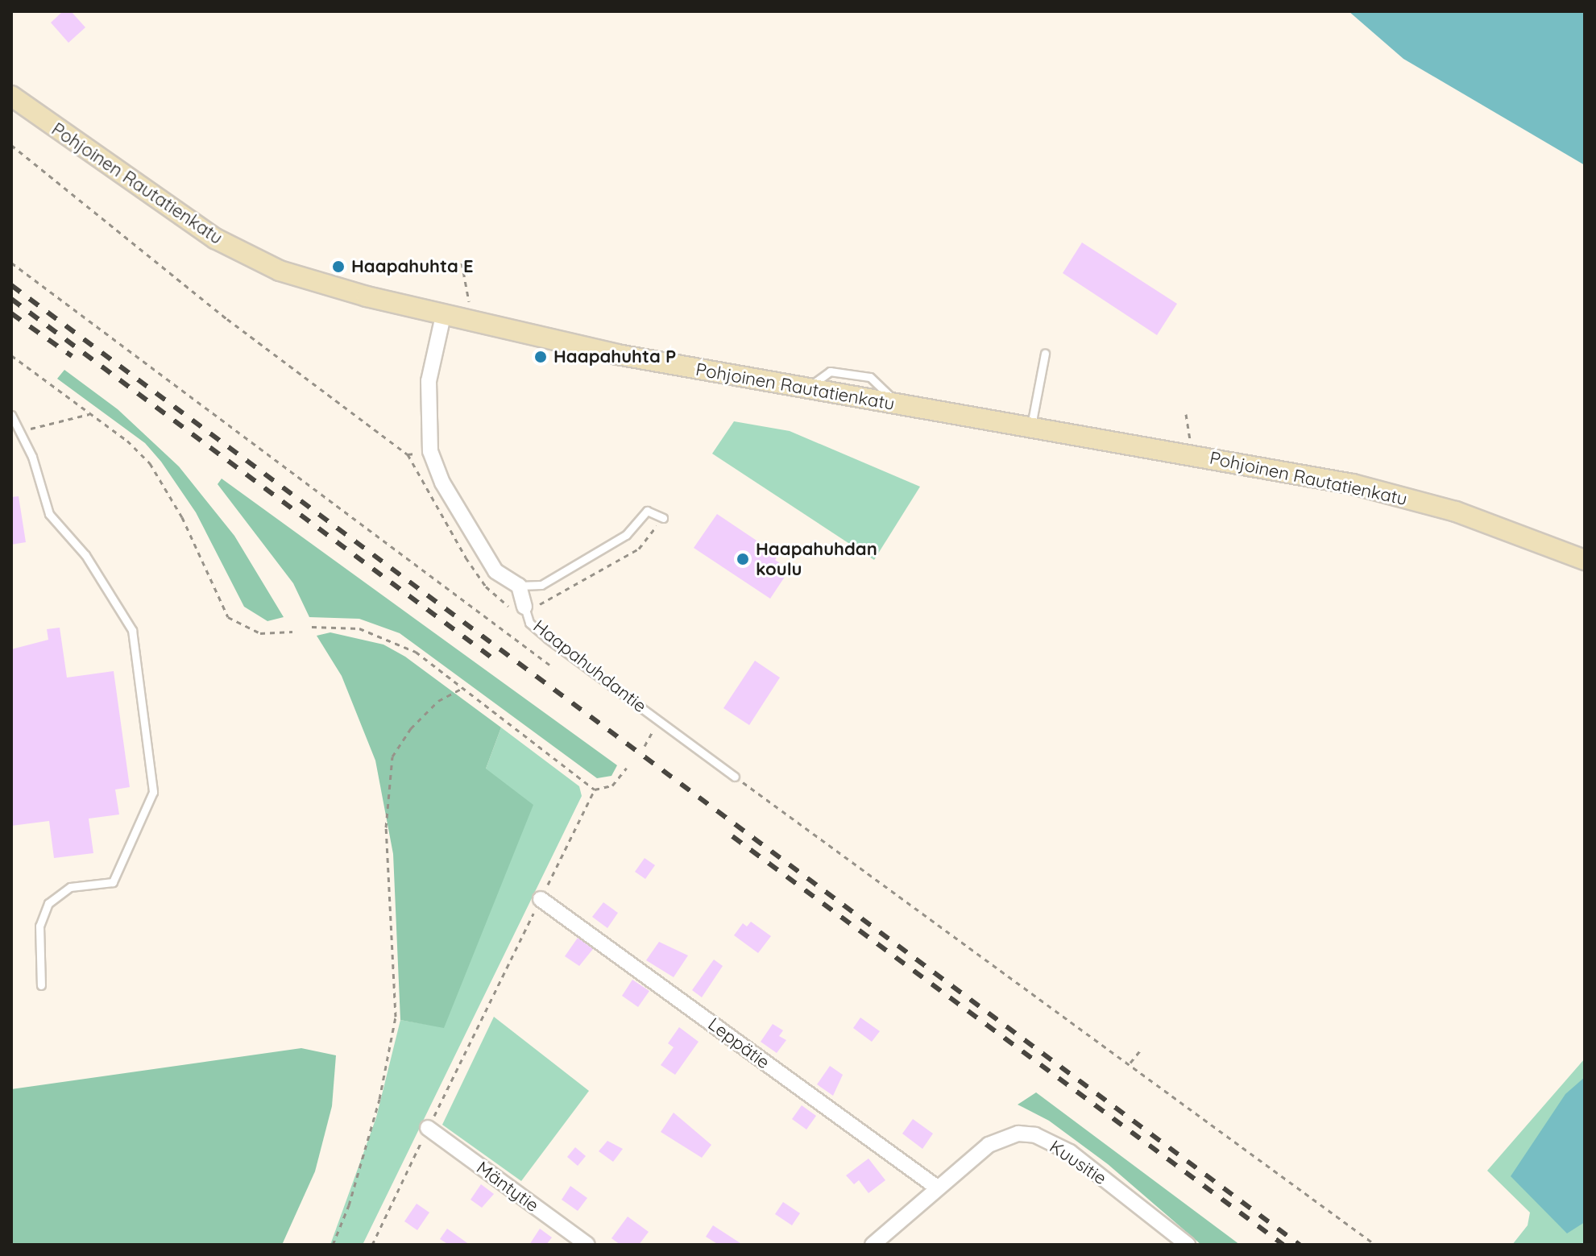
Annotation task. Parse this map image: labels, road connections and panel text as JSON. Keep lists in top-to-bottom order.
{
  "streets": {
    "street": [
      "Pohjoinen Rautatienkatu",
      "Haapahuhdantie",
      "Leppätie",
      "Kuusitie",
      "Mäntytie"
    ]
  },
  "crossings": [
    ["Leppätie", "Kuusitie"]
  ],
  "places": ["Haapahuhta E", "Haapahuhta P", "Haapahuhdan koulu"]
}
